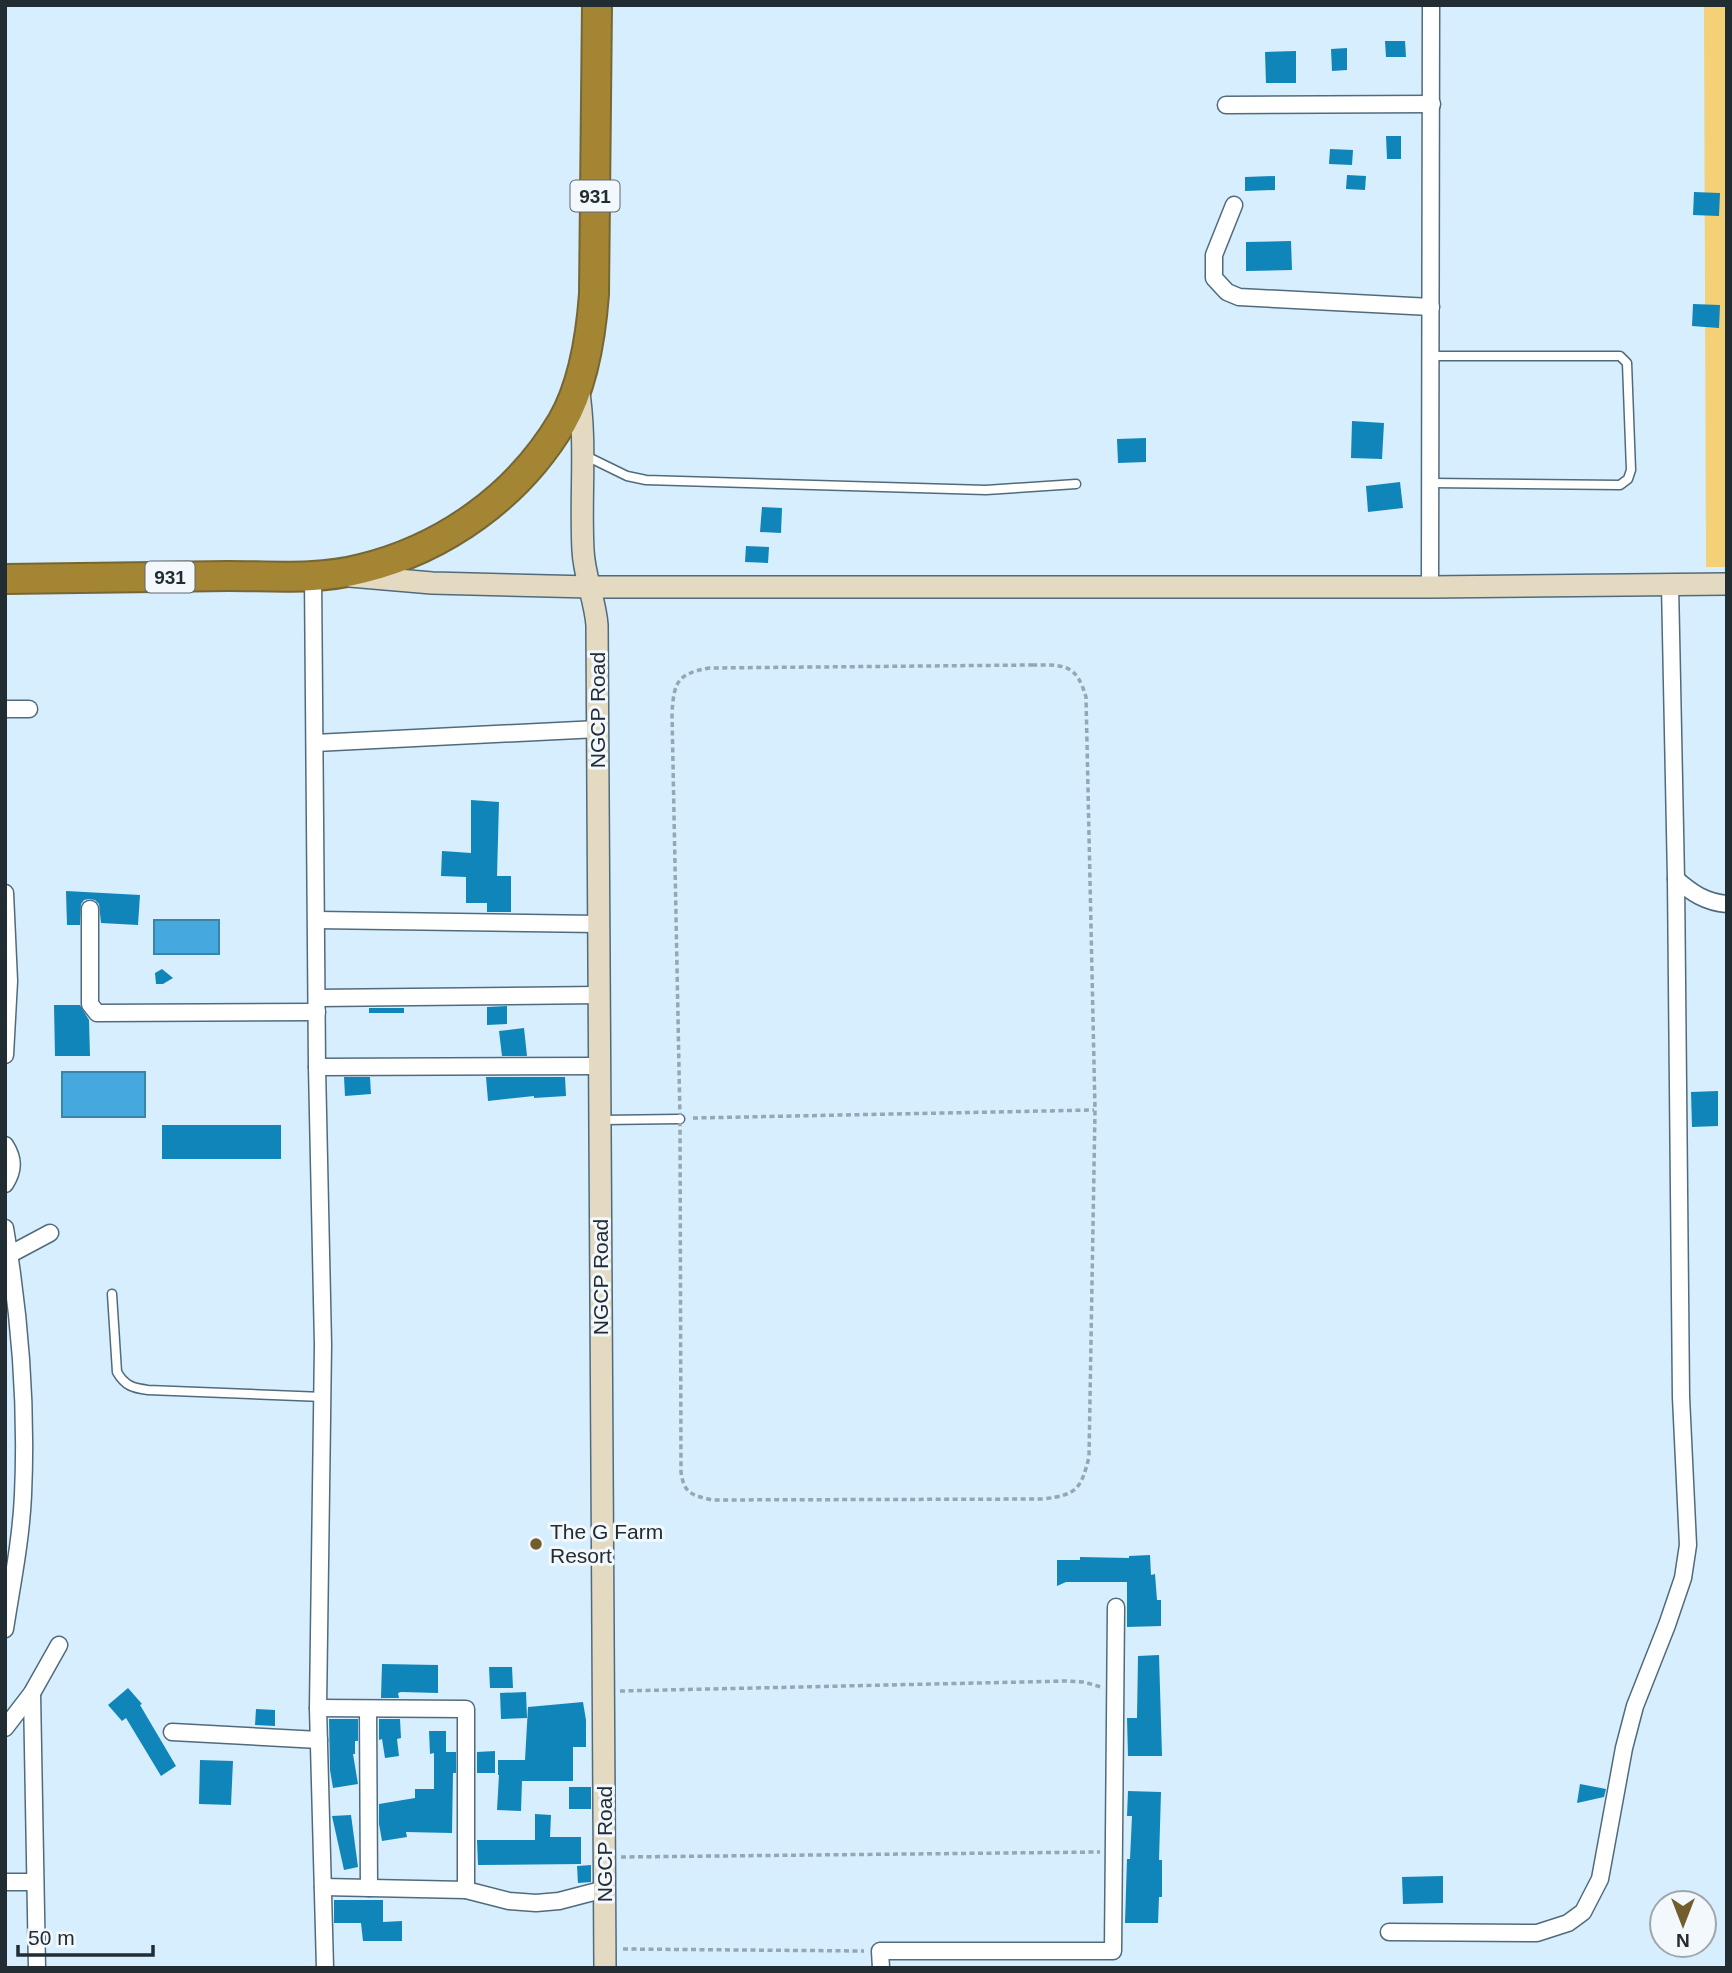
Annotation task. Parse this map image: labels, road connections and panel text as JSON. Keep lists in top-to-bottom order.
{
  "streets": {
    "highway": ["931"],
    "main road": ["NGCP Road"]
  },
  "crossings": [
    ["931", "NGCP Road"]
  ],
  "places": ["The G Farm Resort"],
  "scale_bar": "50 m",
  "north": "bottom"
}
